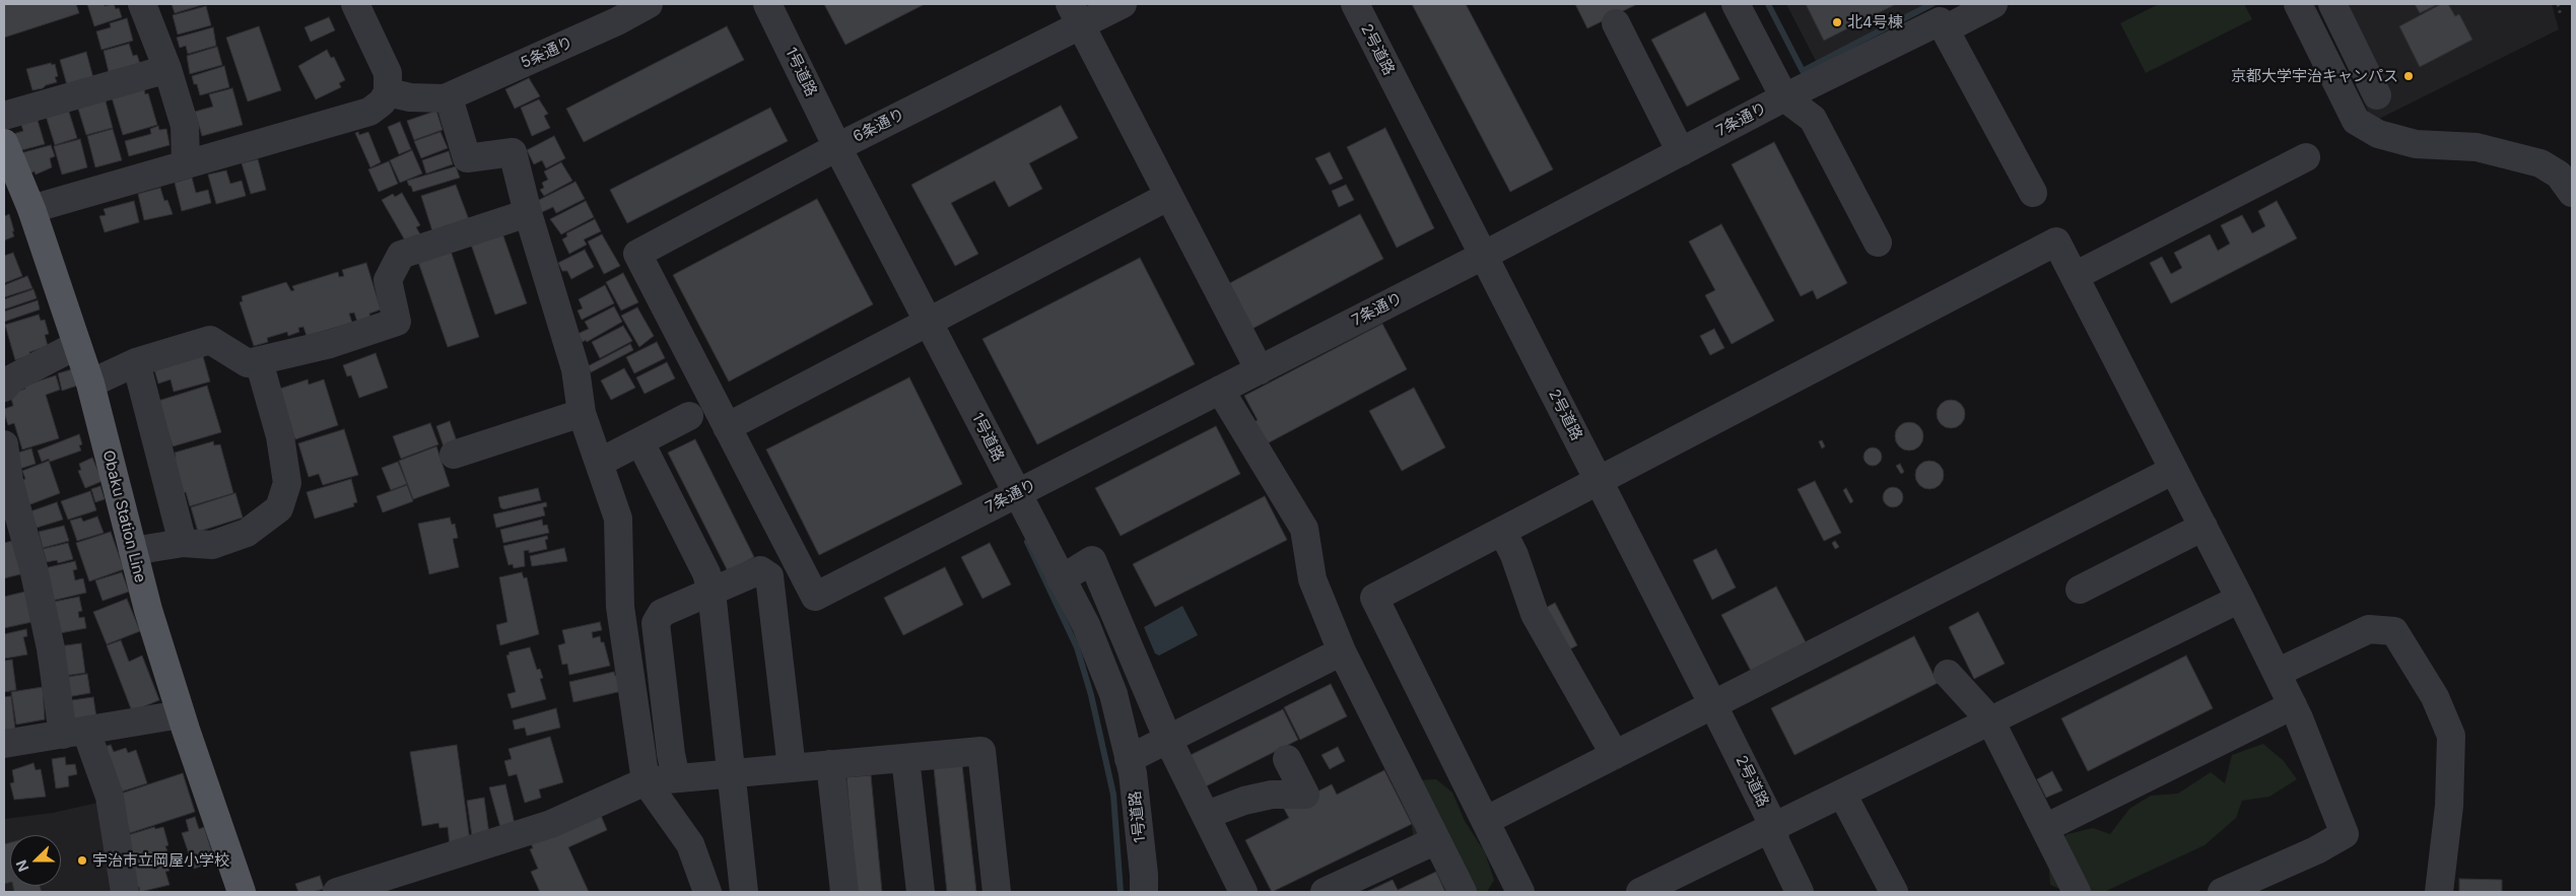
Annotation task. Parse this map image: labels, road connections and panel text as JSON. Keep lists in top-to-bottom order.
{
  "streets": {
    "main road": ["Obaku Station Line"],
    "street": [
      "2号道路",
      "5条通り",
      "1号道路",
      "7条通り",
      "6条通り"
    ]
  },
  "crossings": [
    ["2号道路", "7条通り"],
    ["1号道路", "7条通り"],
    ["1号道路", "6条通り"],
    ["7条通り", "6条通り"]
  ],
  "places": ["北4号棟", "京都大学宇治キャンパス", "宇治市立岡屋小学校"],
  "north": "left"
}
